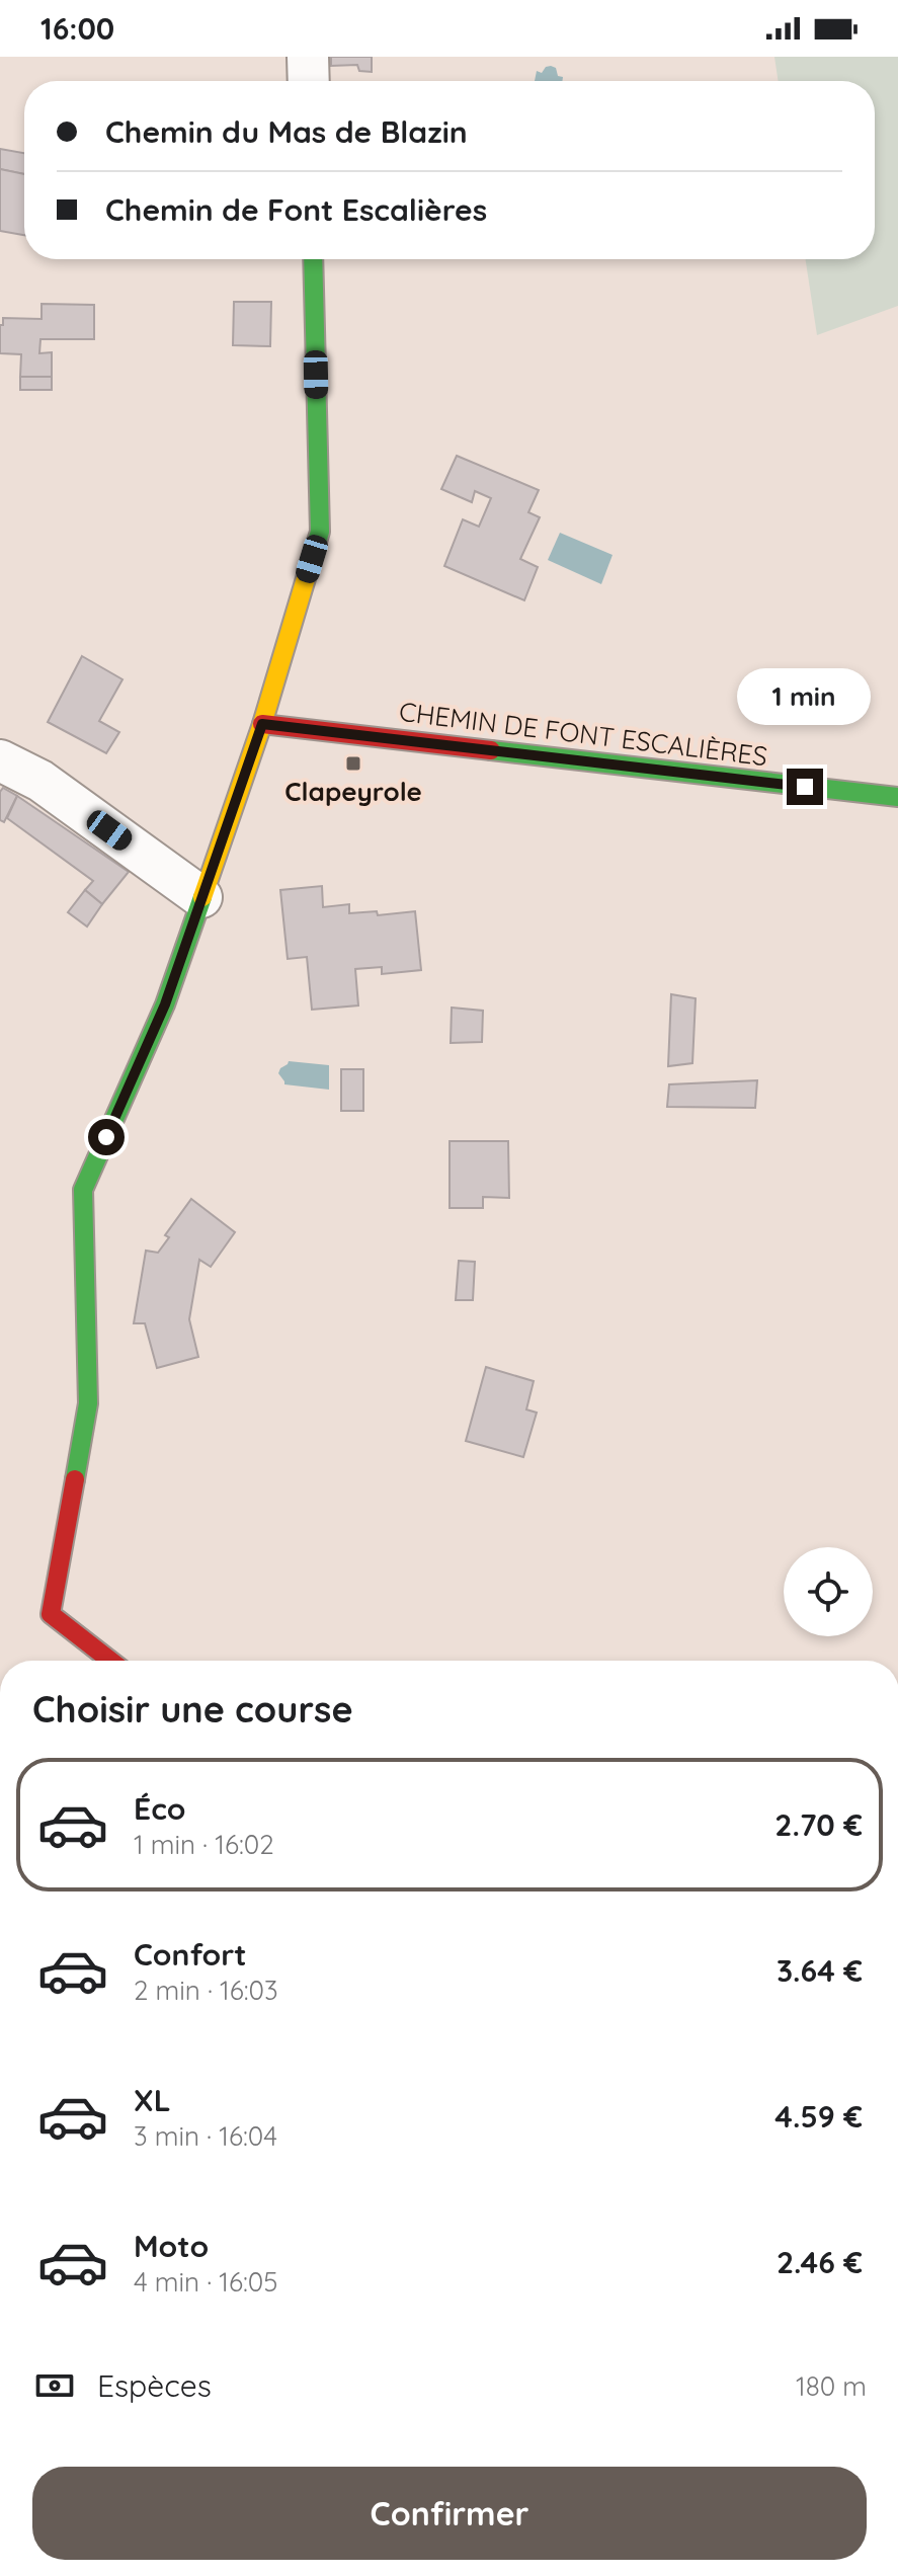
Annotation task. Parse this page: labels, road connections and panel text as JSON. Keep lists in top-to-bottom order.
{
  "streets": {
    "street": ["CHEMIN DE FONT ESCALIÈRES"]
  },
  "places": {
    "transit": ["Clapeyrole"]
  },
  "page": {
    "status": "16:00",
    "banner": ["Chemin du Mas de Blazin", "Chemin de Font Escalières"],
    "bubble": "1 min",
    "heading": "Choisir une course",
    "list": [
      {
        "name": "Éco",
        "note": "1 min · 16:02",
        "value": "2.70 €"
      },
      {
        "name": "Confort",
        "note": "2 min · 16:03",
        "value": "3.64 €"
      },
      {
        "name": "XL",
        "note": "3 min · 16:04",
        "value": "4.59 €"
      },
      {
        "name": "Moto",
        "note": "4 min · 16:05",
        "value": "2.46 €"
      }
    ],
    "pay": ["Espèces", "180 m"],
    "buttons": "Confirmer"
  }
}
